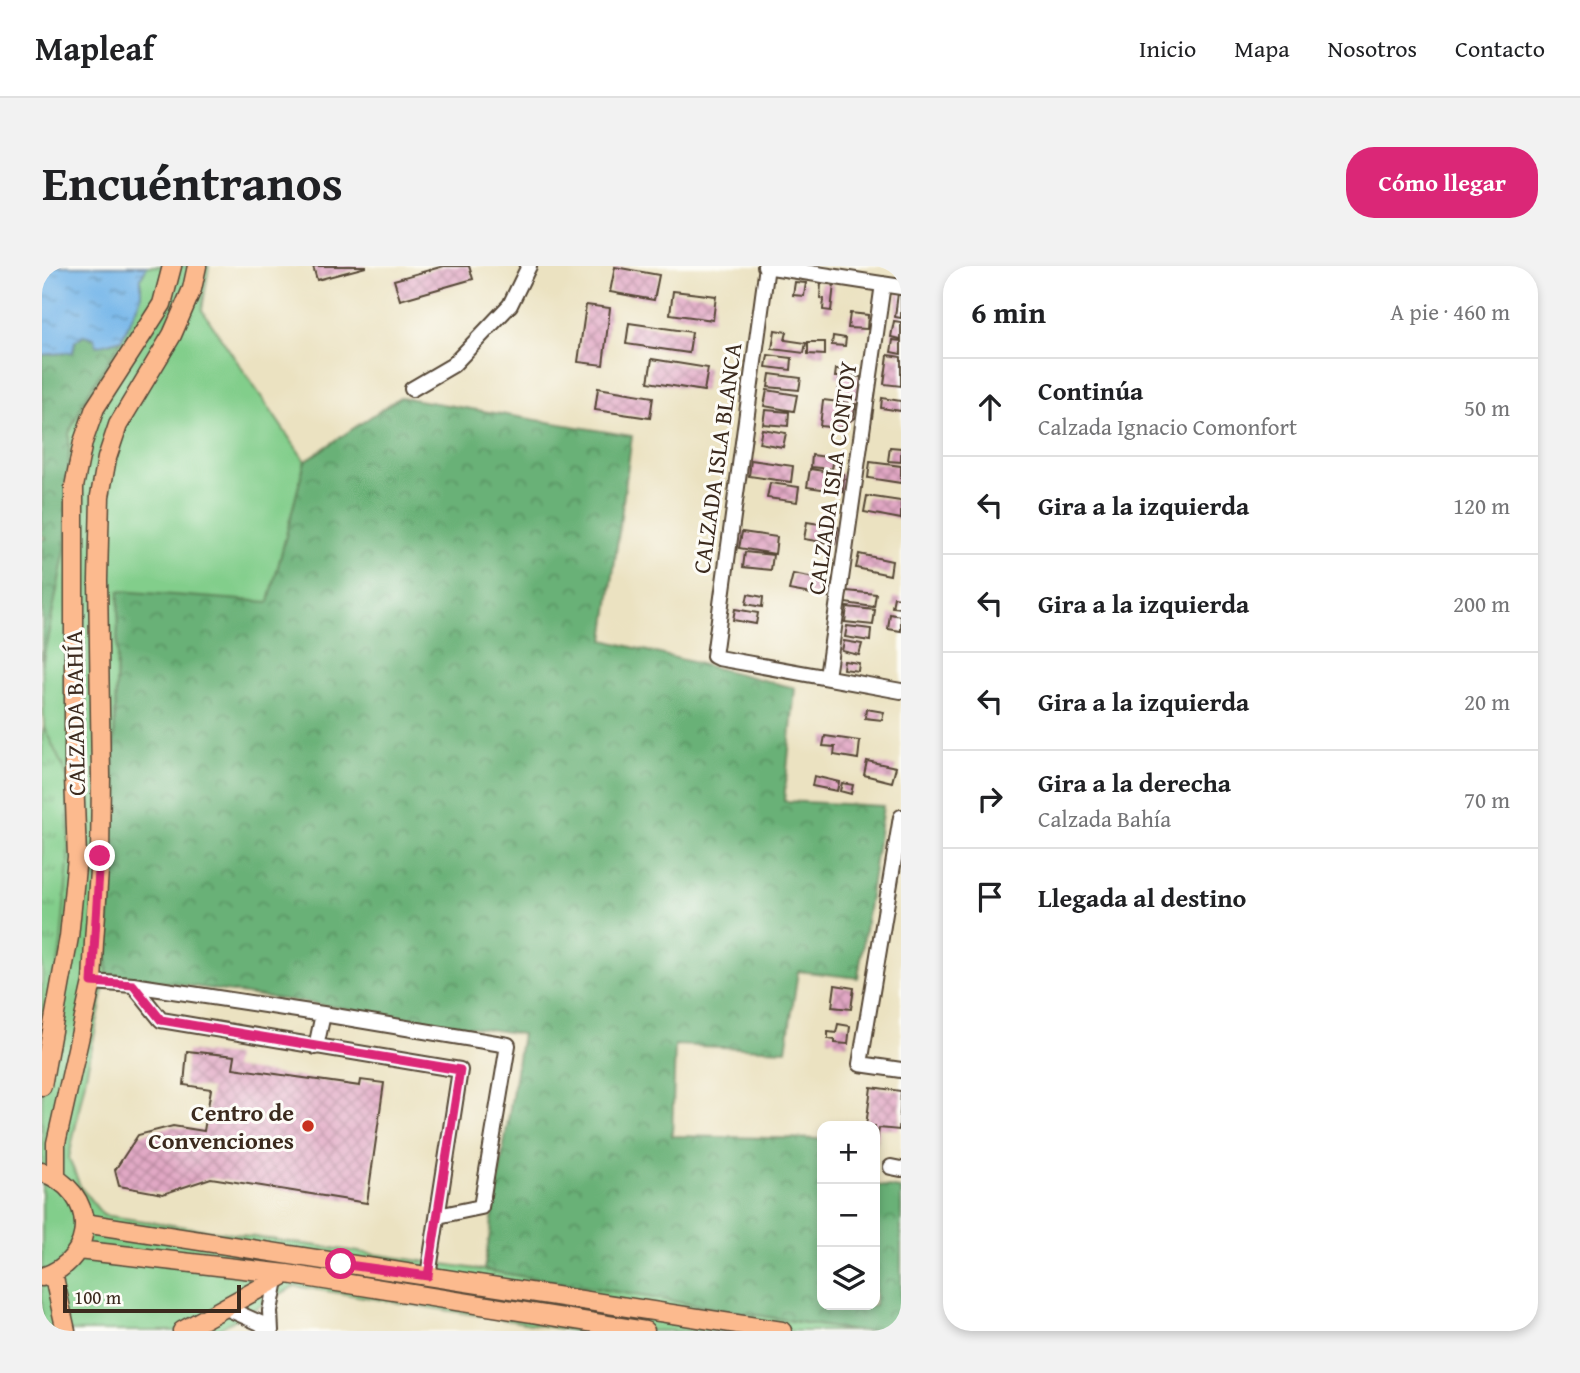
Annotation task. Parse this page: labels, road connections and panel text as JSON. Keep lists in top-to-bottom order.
{
  "streets": {
    "main road": ["CALZADA BAHÍA"],
    "street": ["CALZADA ISLA BLANCA", "CALZADA ISLA CONTOY"]
  },
  "crossings": [
    ["CALZADA ISLA BLANCA", "CALZADA ISLA CONTOY"]
  ],
  "places": ["Centro de Convenciones"],
  "scale_bar": "100 m",
  "page": {
    "header": "Mapleaf",
    "nav": [
      "Inicio",
      "Mapa",
      "Nosotros",
      "Contacto"
    ],
    "title": "Encuéntranos",
    "buttons": "Cómo llegar",
    "heading": ["6 min", "A pie · 460 m"],
    "list": [
      ["Continúa", "Calzada Ignacio Comonfort", "50 m"],
      ["Gira a la izquierda", "120 m"],
      ["Gira a la izquierda", "200 m"],
      ["Gira a la izquierda", "20 m"],
      ["Gira a la derecha", "Calzada Bahía", "70 m"],
      "Llegada al destino"
    ],
    "map_buttons": ["+", "−"],
    "scale": "100 m"
  }
}
